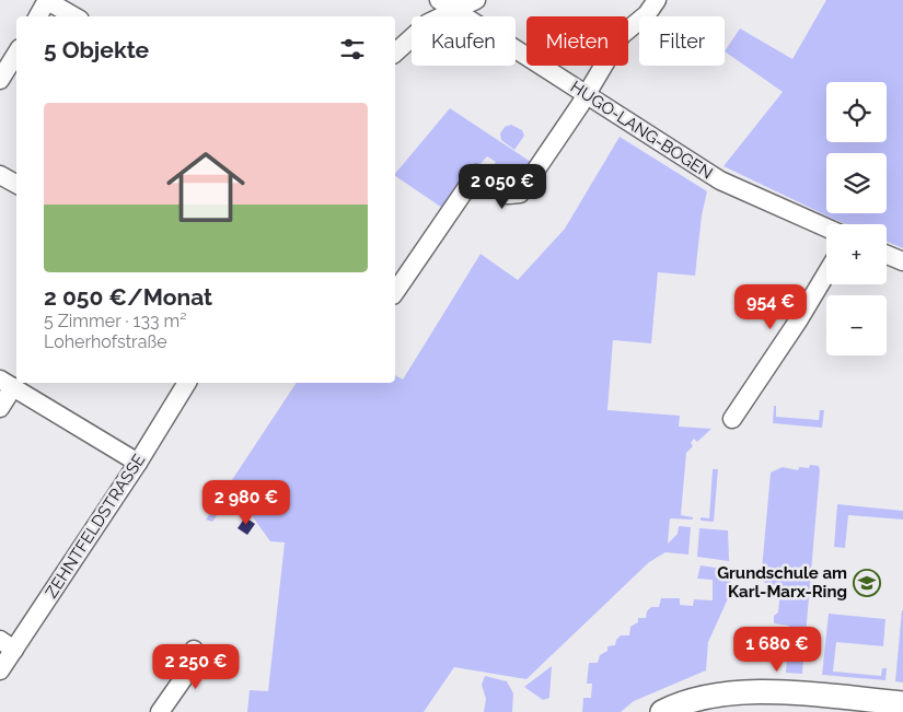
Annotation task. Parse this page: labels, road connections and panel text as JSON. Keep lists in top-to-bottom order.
{
  "streets": {
    "street": ["HUGO-LANG-BOGEN", "ZEHNTFELDSTRASSE"]
  },
  "places": {
    "school or university": ["Grundschule am Karl-Marx-Ring"]
  },
  "page": {
    "chip": ["Kaufen", "Mieten", "Filter"],
    "heading": "5 Objekte",
    "map_buttons": ["+", "−"],
    "list": [
      {
        "name": "2 050 €/Monat",
        "note": "5 Zimmer · 133 m² · Loherhofstraße"
      }
    ],
    "price": [
      "2 050 €",
      "954 €",
      "2 980 €",
      "1 680 €",
      "2 250 €"
    ]
  }
}
